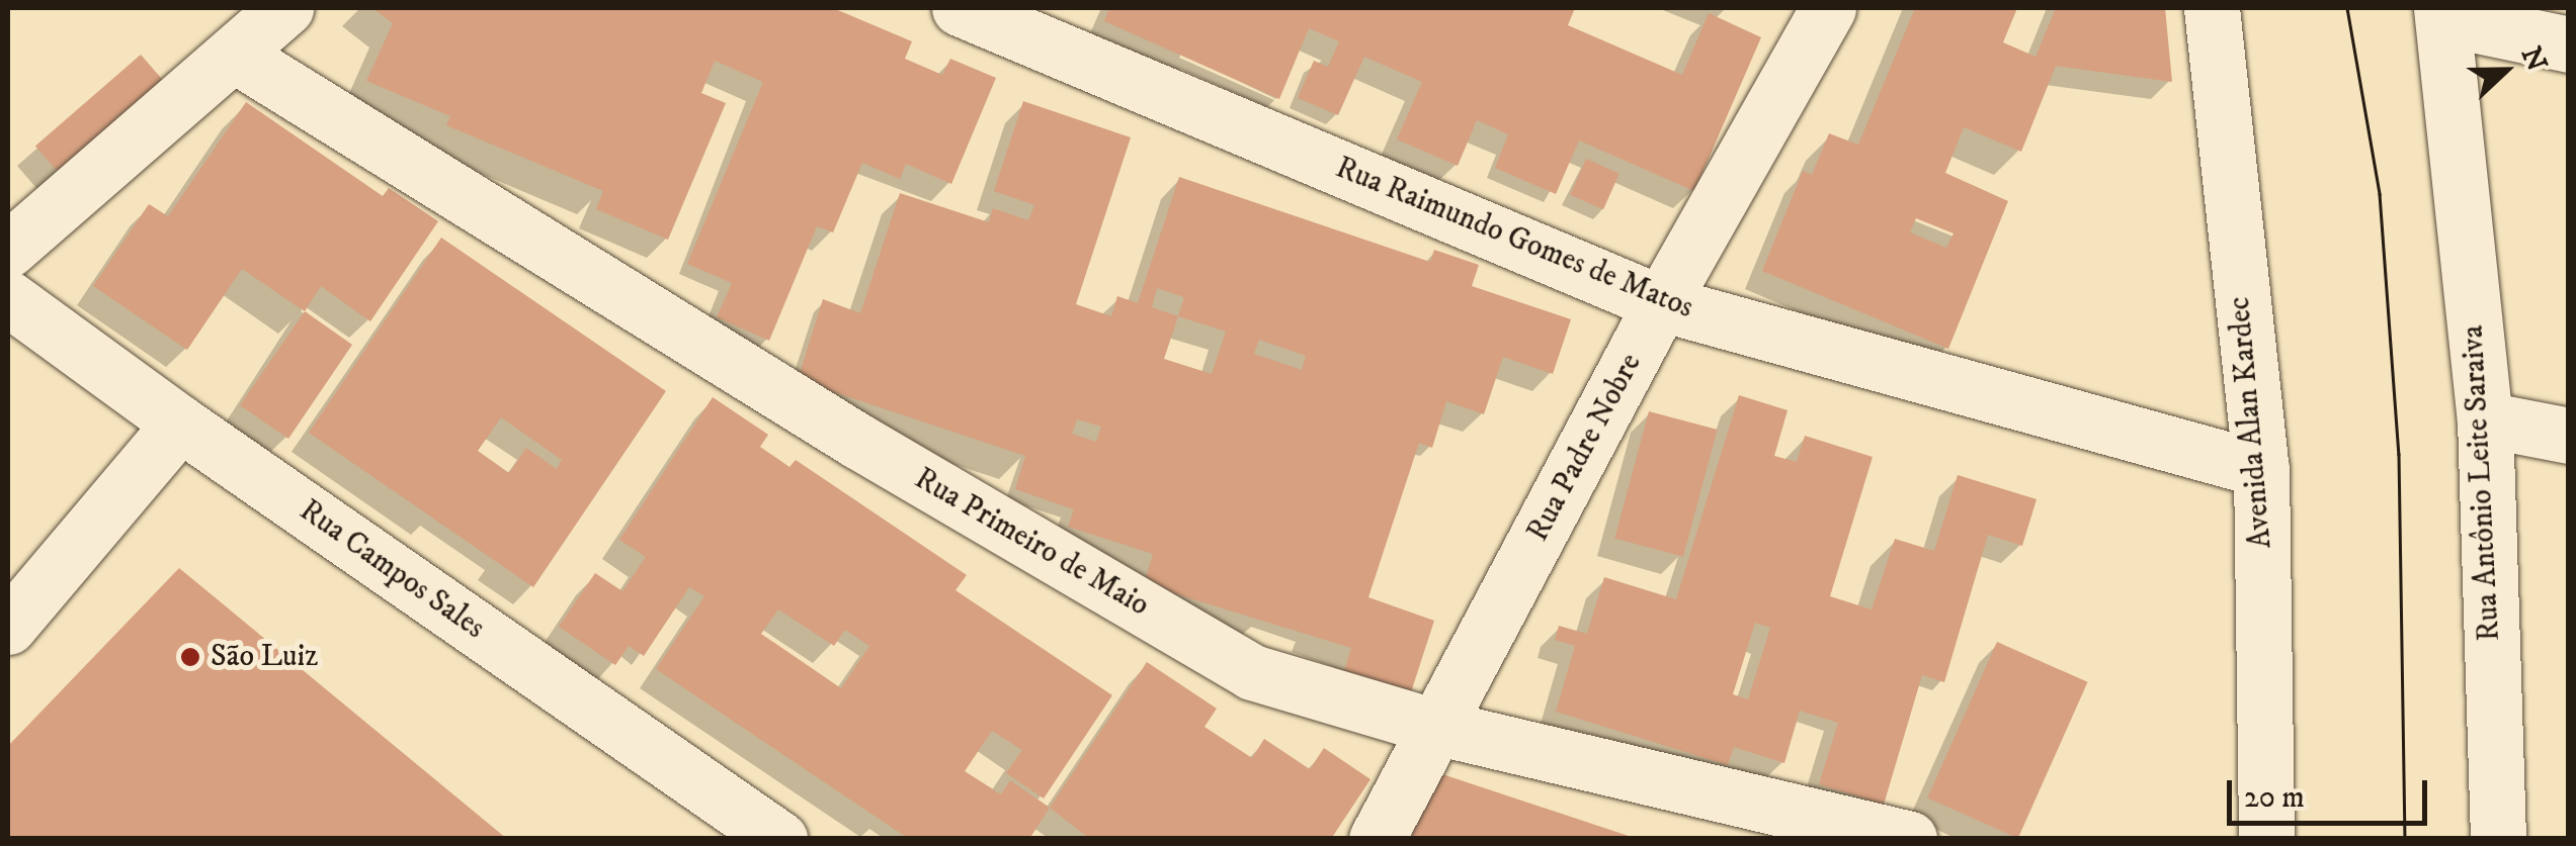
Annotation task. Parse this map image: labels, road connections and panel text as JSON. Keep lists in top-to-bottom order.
{
  "streets": {
    "street": [
      "Rua Raimundo Gomes de Matos",
      "Avenida Alan Kardec",
      "Rua Padre Nobre",
      "Rua Antônio Leite Saraiva",
      "Rua Primeiro de Maio",
      "Rua Campos Sales"
    ]
  },
  "crossings": [
    ["Rua Raimundo Gomes de Matos", "Avenida Alan Kardec"],
    ["Rua Raimundo Gomes de Matos", "Rua Padre Nobre"],
    ["Rua Padre Nobre", "Rua Primeiro de Maio"]
  ],
  "places": ["São Luiz"],
  "scale_bar": "20 m",
  "north": "right"
}
